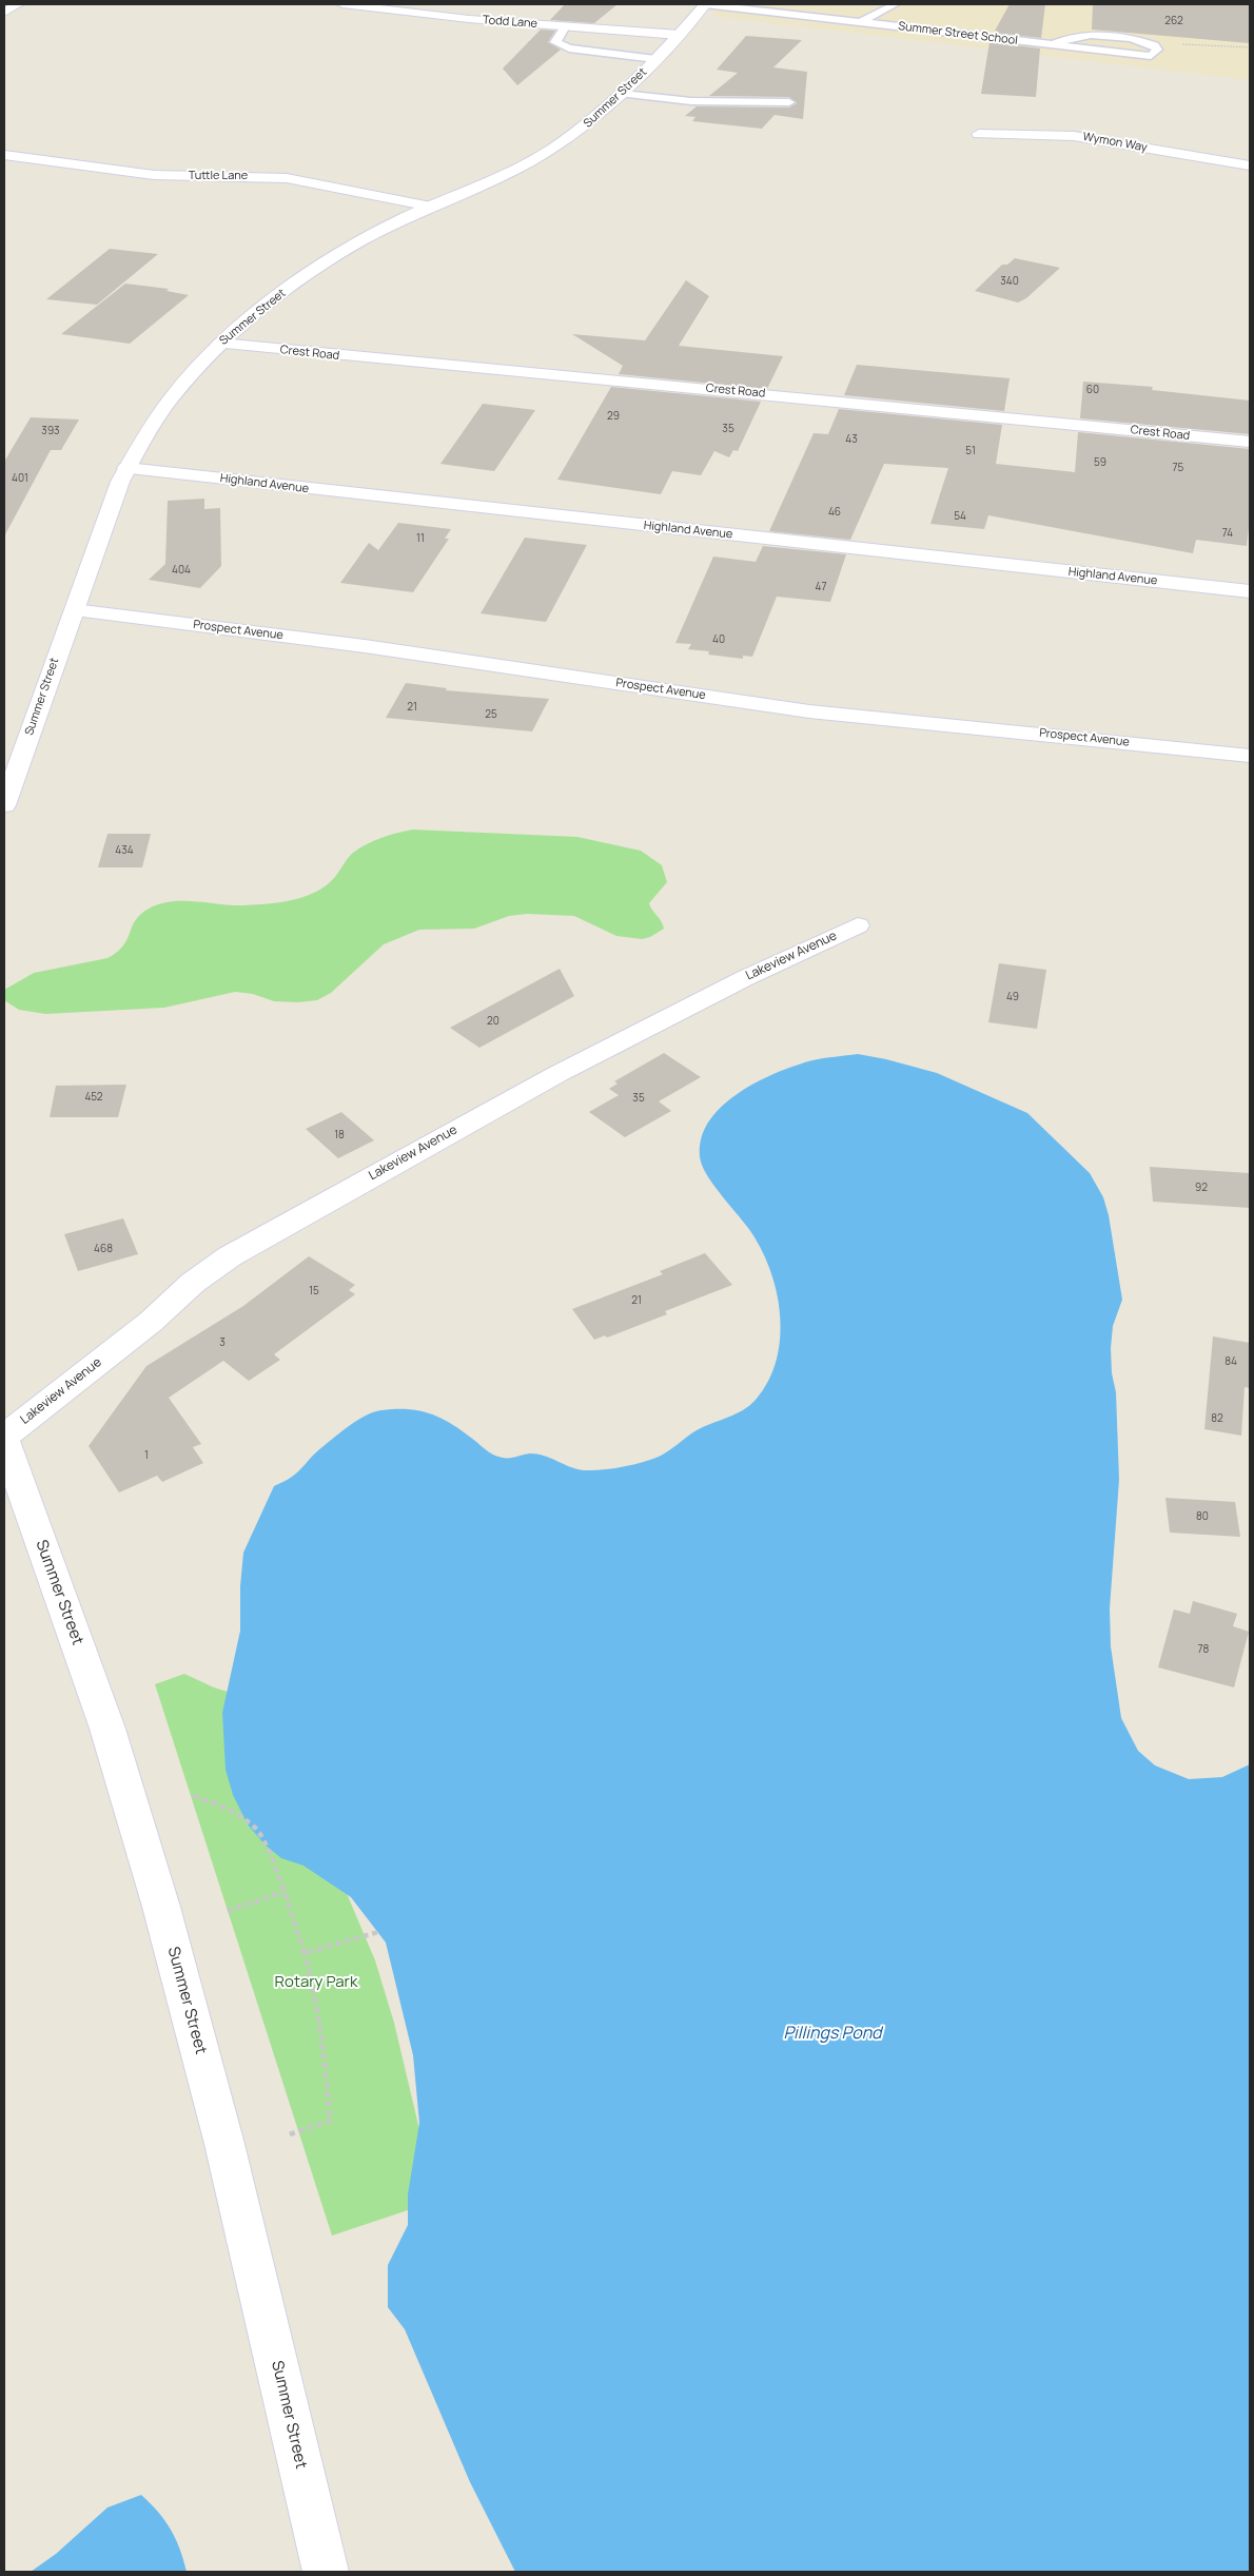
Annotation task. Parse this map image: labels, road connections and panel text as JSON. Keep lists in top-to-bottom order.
{
  "streets": {
    "street": [
      "Todd Lane",
      "Summer Street",
      "Wymon Way",
      "Tuttle Lane",
      "Crest Road",
      "Highland Avenue",
      "Prospect Avenue",
      "Lakeview Avenue"
    ],
    "lane": ["Summer Street School"]
  },
  "crossings": [
    ["Todd Lane", "Summer Street"],
    ["Summer Street School", "Summer Street"],
    ["Summer Street", "Tuttle Lane"],
    ["Summer Street", "Crest Road"],
    ["Summer Street", "Highland Avenue"],
    ["Summer Street", "Prospect Avenue"]
  ],
  "water": ["Pillings Pond"],
  "parks": ["Rotary Park"],
  "house_numbers": [
    "262",
    "340",
    "60",
    "29",
    "35",
    "393",
    "43",
    "51",
    "59",
    "75",
    "401",
    "46",
    "54",
    "74",
    "11",
    "404",
    "47",
    "40",
    "21",
    "25",
    "434",
    "49",
    "20",
    "452",
    "35",
    "18",
    "92",
    "468",
    "15",
    "21",
    "3",
    "84",
    "82",
    "1",
    "80",
    "78"
  ]
}
